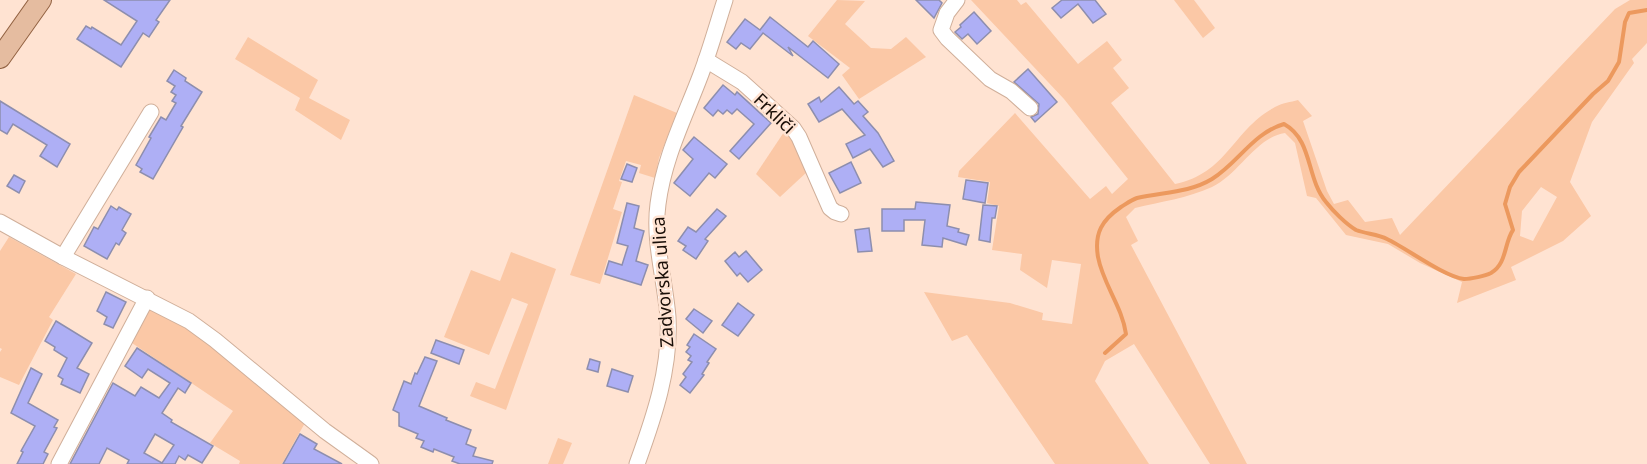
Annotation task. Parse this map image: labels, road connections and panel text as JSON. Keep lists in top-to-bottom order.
{
  "streets": {
    "street": ["Frkliči", "Zadvorska ulica"]
  },
  "crossings": [
    ["Frkliči", "Zadvorska ulica"]
  ]
}
